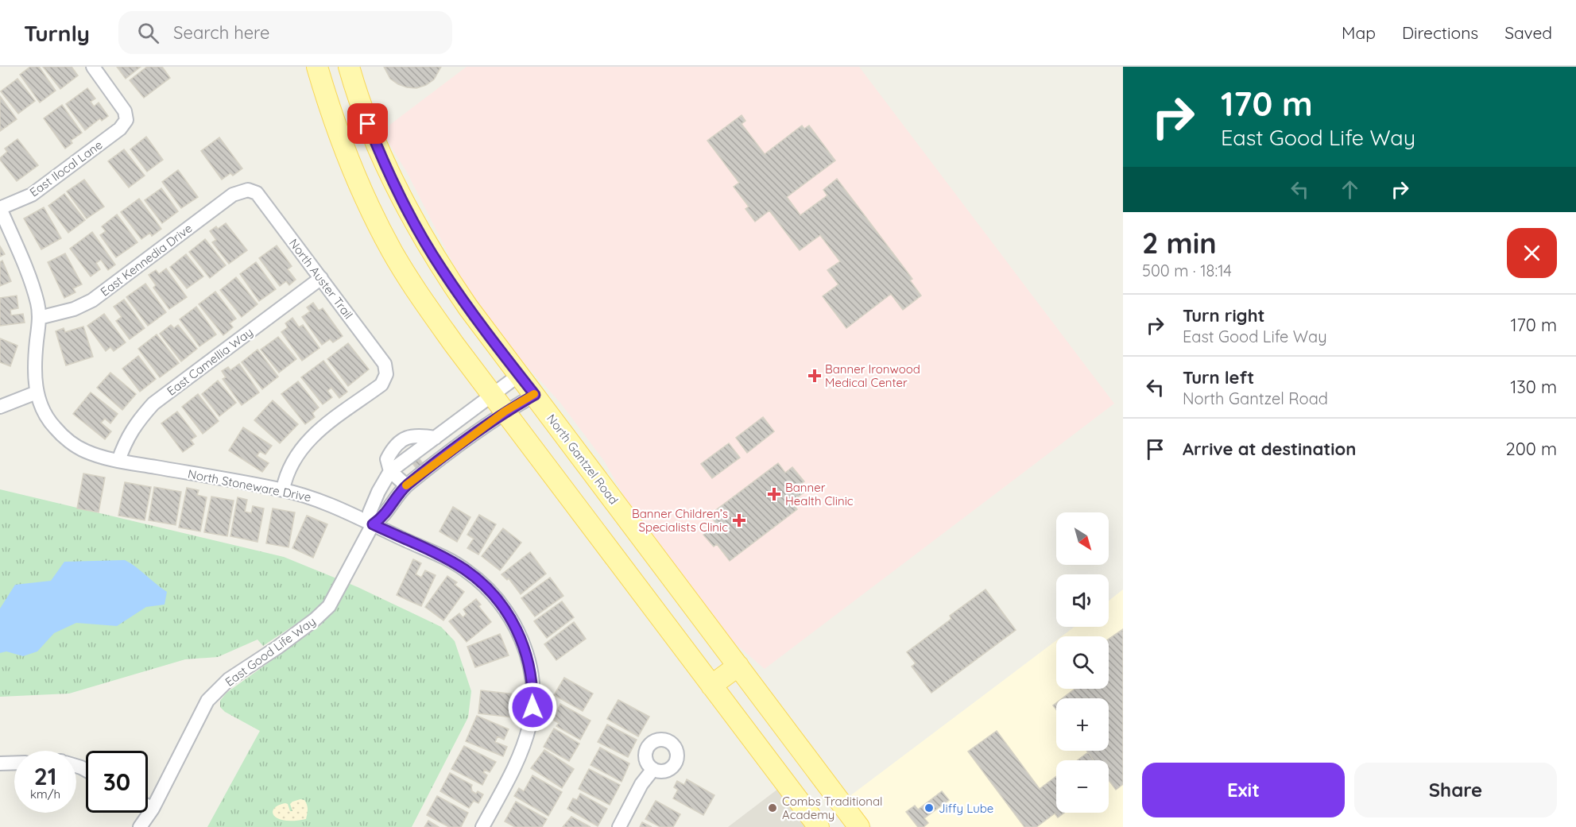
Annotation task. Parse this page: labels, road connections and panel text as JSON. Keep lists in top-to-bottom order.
{
  "streets": {
    "main road": ["North Gantzel Road"],
    "street": [
      "East Ilocal Lane",
      "East Kennedia Drive",
      "North Auster Trail",
      "East Camellia Way",
      "North Stoneware Drive",
      "East Good Life Way"
    ]
  },
  "crossings": [
    ["East Ilocal Lane", "North Stoneware Drive"],
    ["East Kennedia Drive", "North Auster Trail"],
    ["East Kennedia Drive", "North Stoneware Drive"],
    ["North Auster Trail", "East Camellia Way"],
    ["North Auster Trail", "North Stoneware Drive"],
    ["East Camellia Way", "North Stoneware Drive"],
    ["North Gantzel Road", "East Good Life Way"],
    ["North Stoneware Drive", "East Good Life Way"]
  ],
  "places": {
    "health": ["Banner Ironwood Medical Center", "Banner Health Clinic", "Banner Children’s Specialists Clinic"],
    "other": ["Combs Traditional Academy", "Jiffy Lube"]
  },
  "north": "bottom right",
  "page": {
    "header": "Turnly",
    "search": "Search here",
    "nav": ["Map", "Directions", "Saved"],
    "turn": ["170 m", "East Good Life Way"],
    "heading": ["2 min", "500 m · 18:14"],
    "list": [
      {
        "name": "Turn right",
        "note": "East Good Life Way",
        "value": "170 m"
      },
      {
        "name": "Turn left",
        "note": "North Gantzel Road",
        "value": "130 m"
      },
      {
        "name": "Arrive at destination",
        "value": "200 m"
      }
    ],
    "map_buttons": ["+", "−"],
    "speed": "21 km/h",
    "limit": "30",
    "buttons": ["Exit", "Share"]
  }
}
